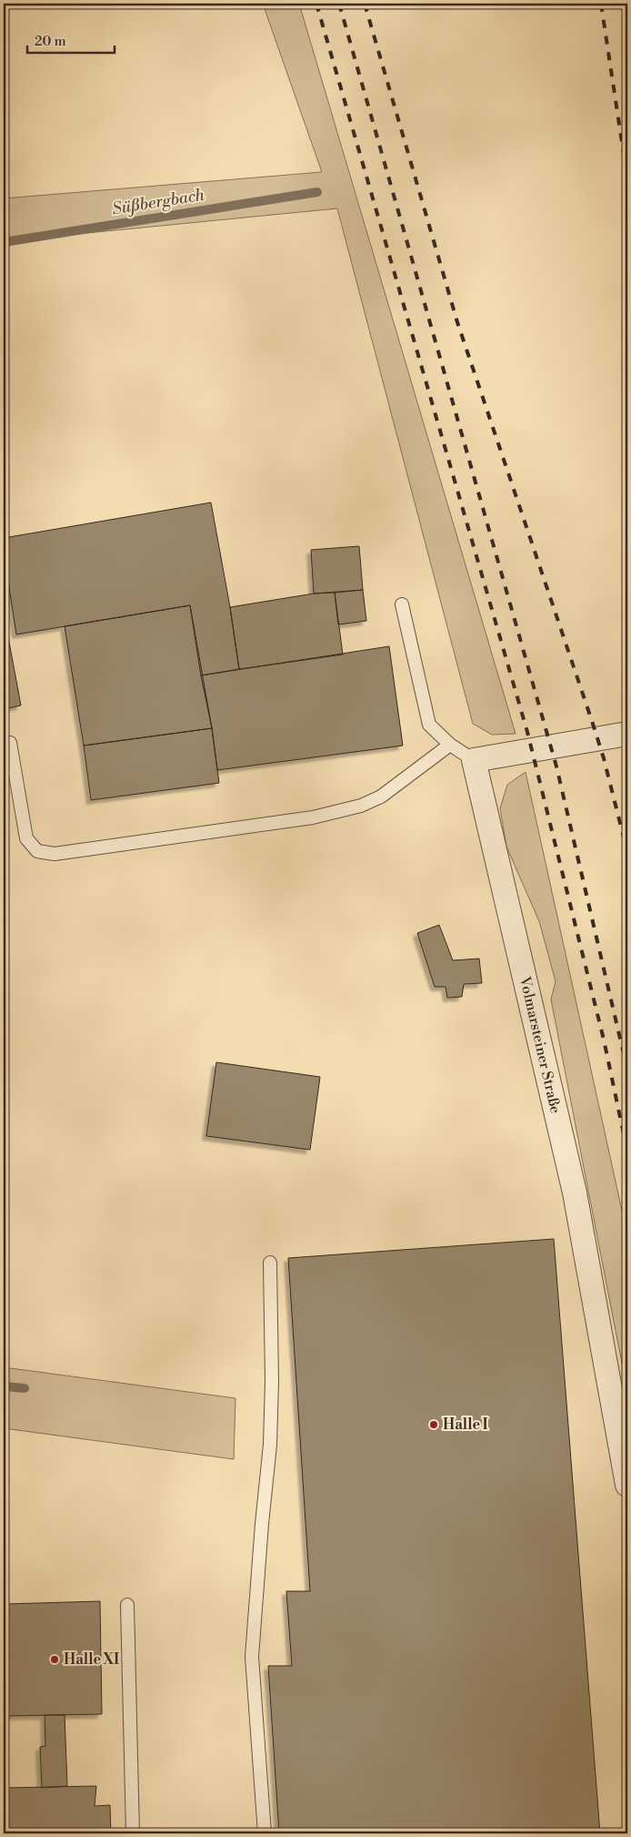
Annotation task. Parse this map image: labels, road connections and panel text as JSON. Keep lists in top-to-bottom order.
{
  "streets": {
    "street": ["Volmarsteiner Straße"]
  },
  "water": ["Süßbergbach"],
  "places": ["Halle I", "Halle XI"],
  "scale_bar": "20 m"
}
